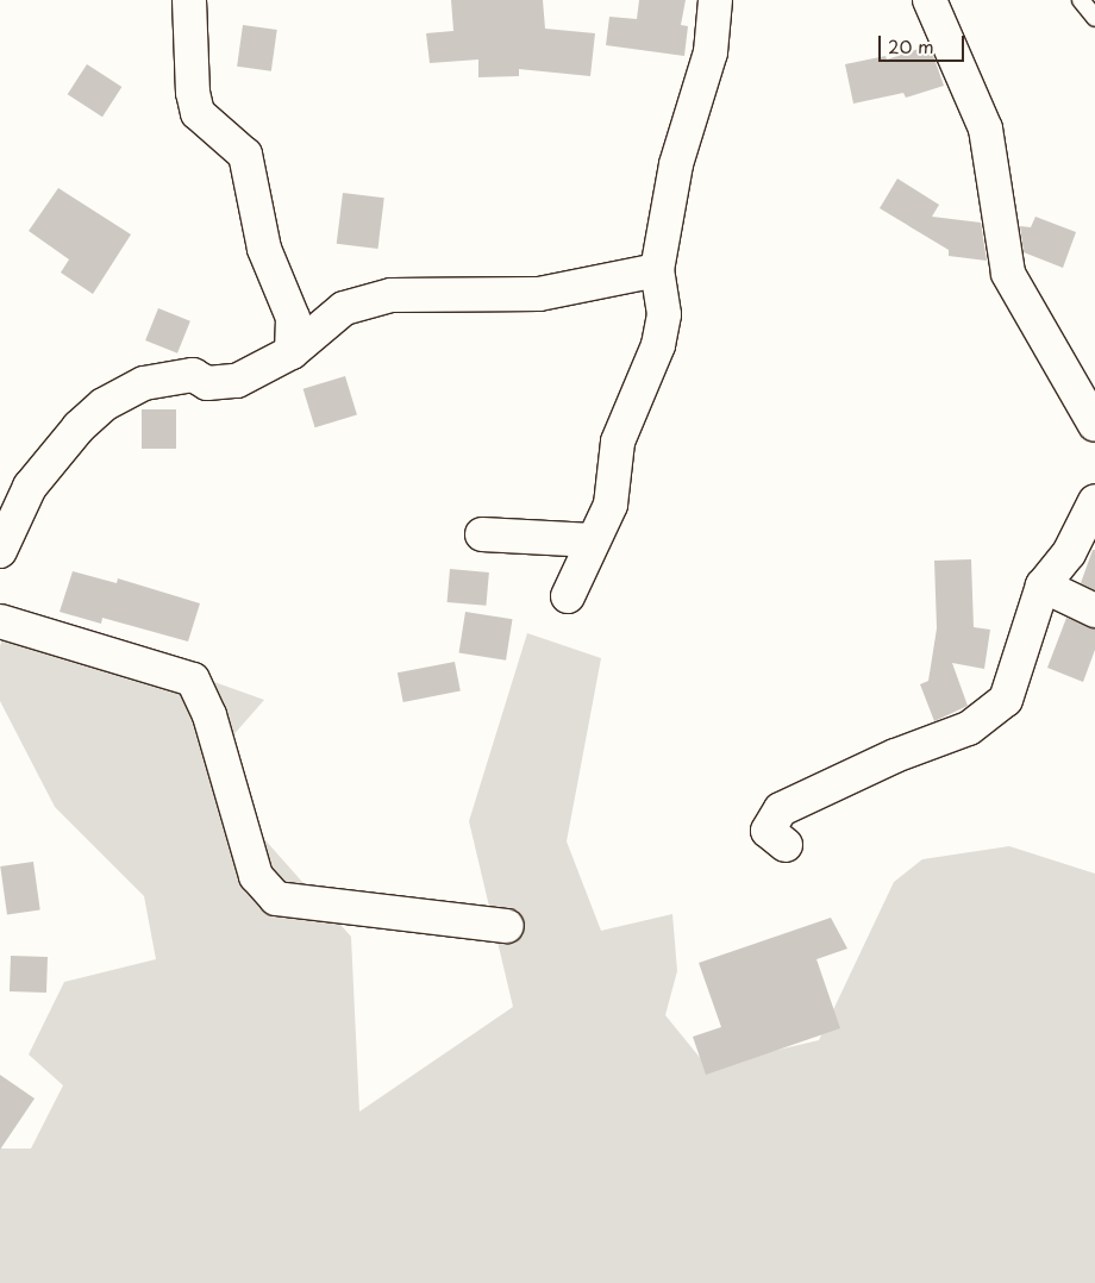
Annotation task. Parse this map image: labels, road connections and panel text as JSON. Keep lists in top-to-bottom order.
{
  "scale_bar": "20 m"
}
